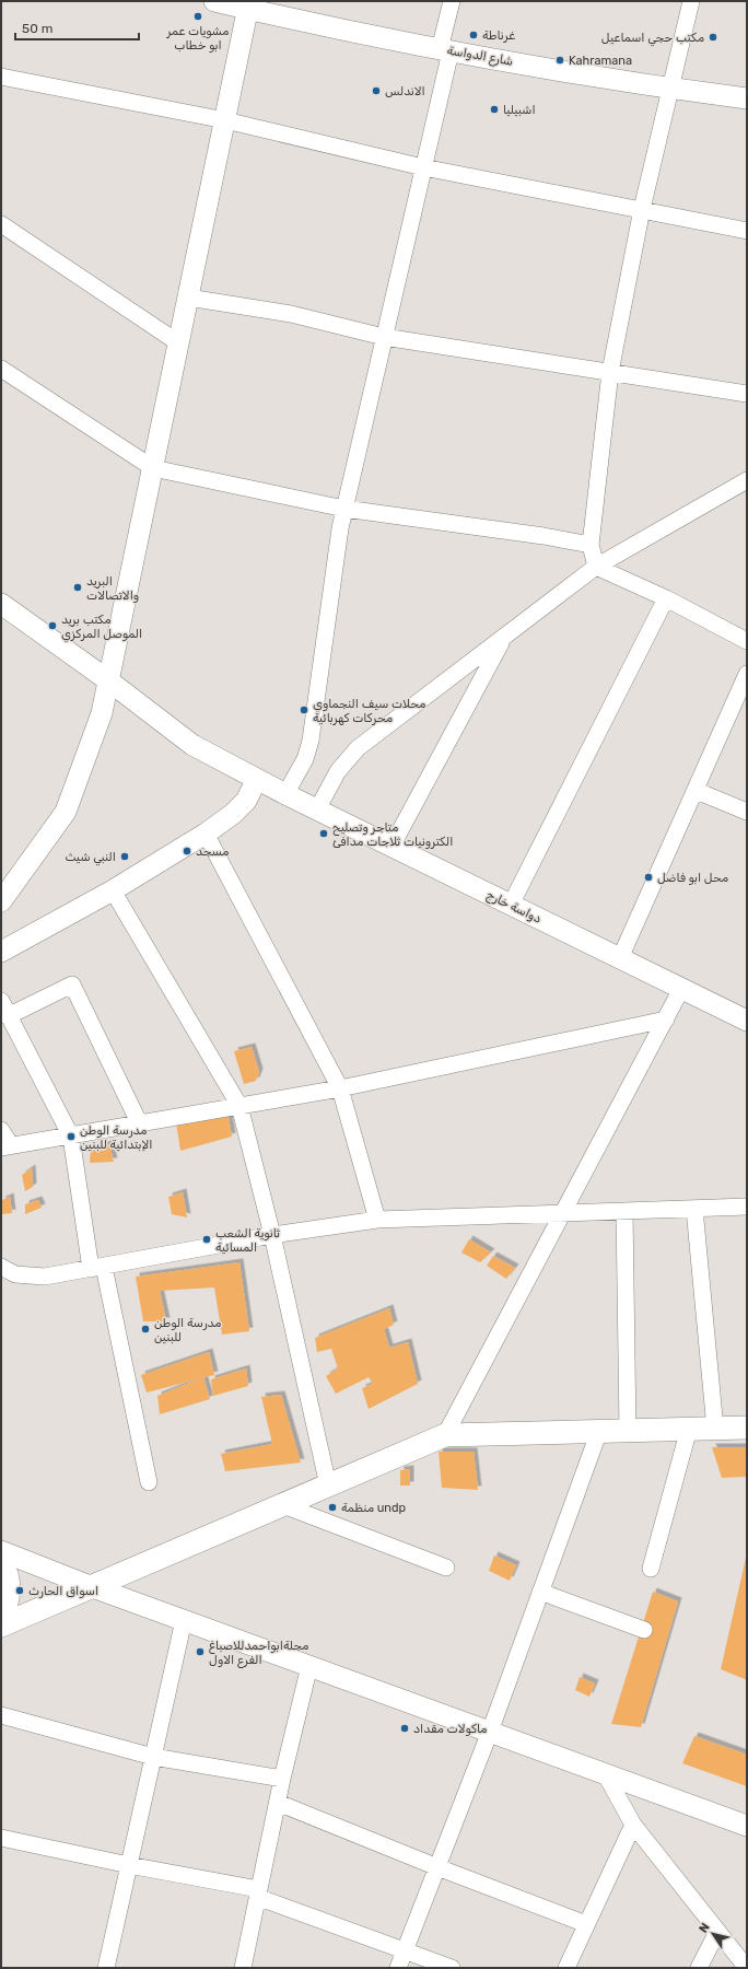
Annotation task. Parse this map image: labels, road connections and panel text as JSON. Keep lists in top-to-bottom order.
{
  "streets": {
    "street": ["شارع الدواسة", "دواسة خارج"]
  },
  "places": [
    "مشويات عمر ابو خطاب",
    "غرناطة",
    "مكتب حجي اسماعيل",
    "Kahramana",
    "الاندلس",
    "اشبيليا",
    "البريد والاتصالات",
    "مكتب بريد الموصل المركزي",
    "محلات سيف النجماوي محركات كهربائية",
    "متاجر وتصليح الكترونيات ثلاجات مدافئ",
    "مسجد",
    "النبي شيث",
    "محل ابو فاضل",
    "مدرسة الوطن الإبتدائية للبنين",
    "ثانوية الشعب المسائية",
    "مدرسة الوطن للبنين",
    "منظمة undp",
    "اسواق الحارث",
    "مجلةابواحمدللاصباغ الفرع الاول",
    "ماكولات مقداد"
  ],
  "scale_bar": "50 m",
  "north": "top left"
}
